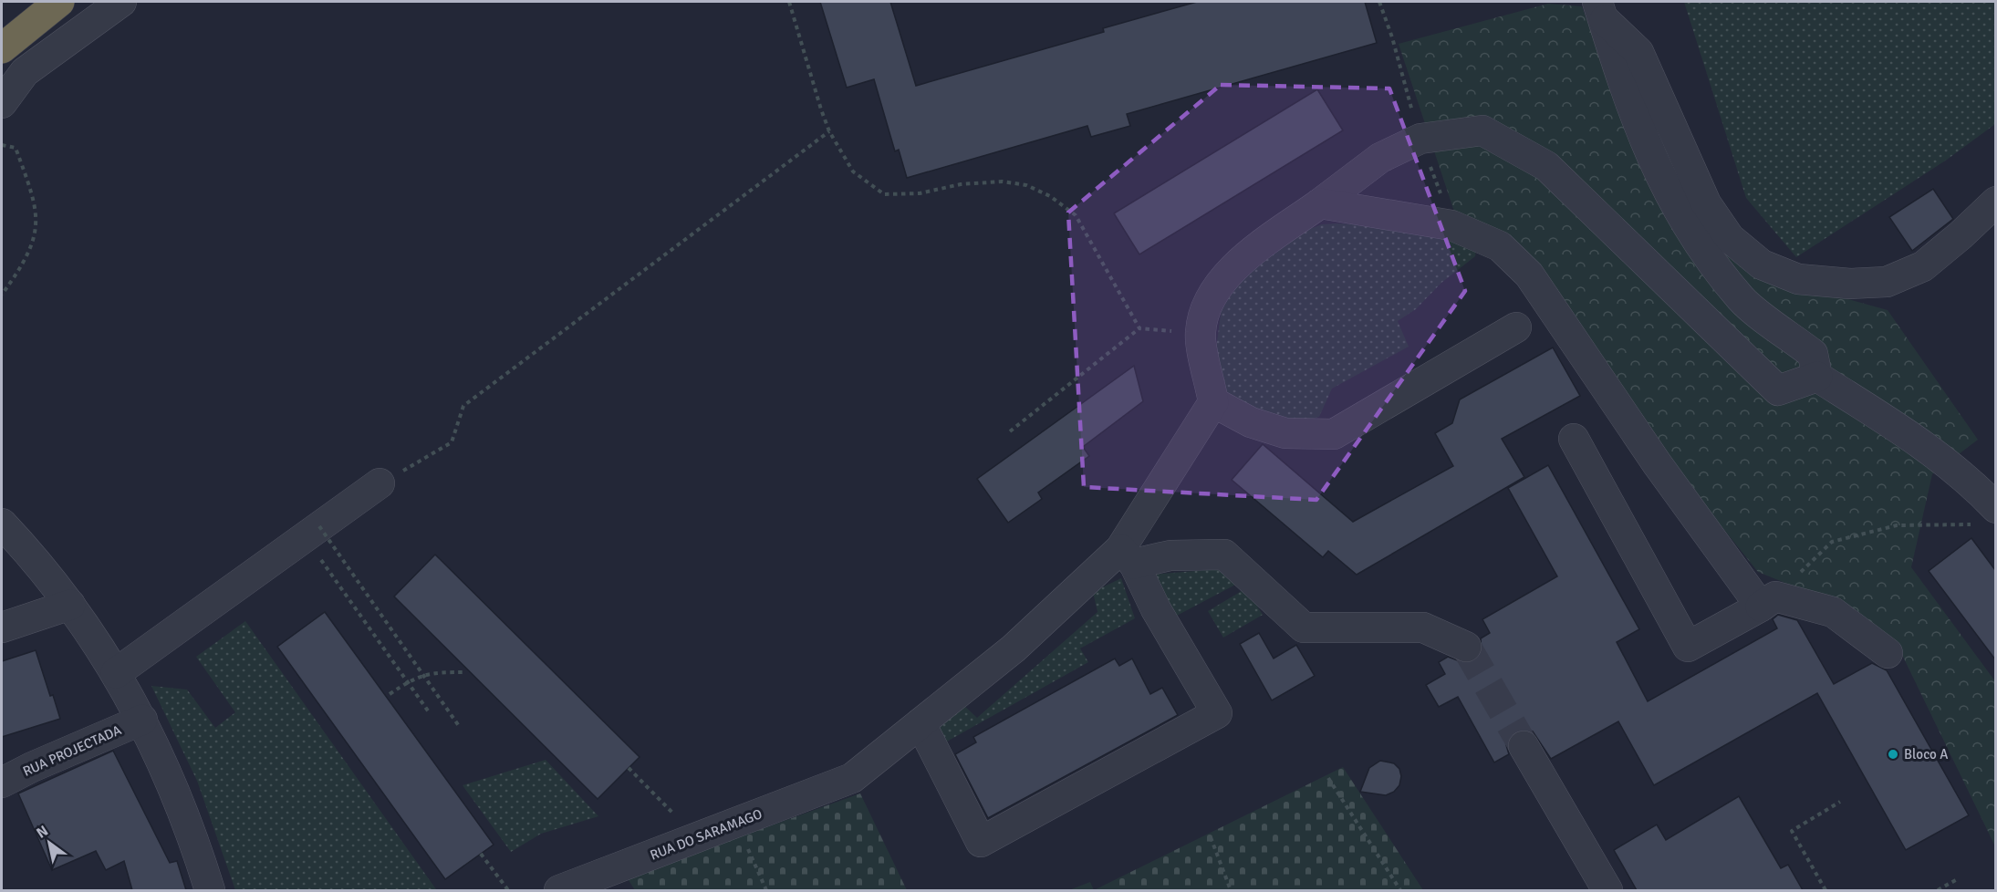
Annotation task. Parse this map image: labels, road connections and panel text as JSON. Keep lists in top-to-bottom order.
{
  "streets": {
    "street": ["RUA PROJECTADA", "RUA DO SARAMAGO"]
  },
  "places": ["Bloco A"],
  "north": "top left"
}
